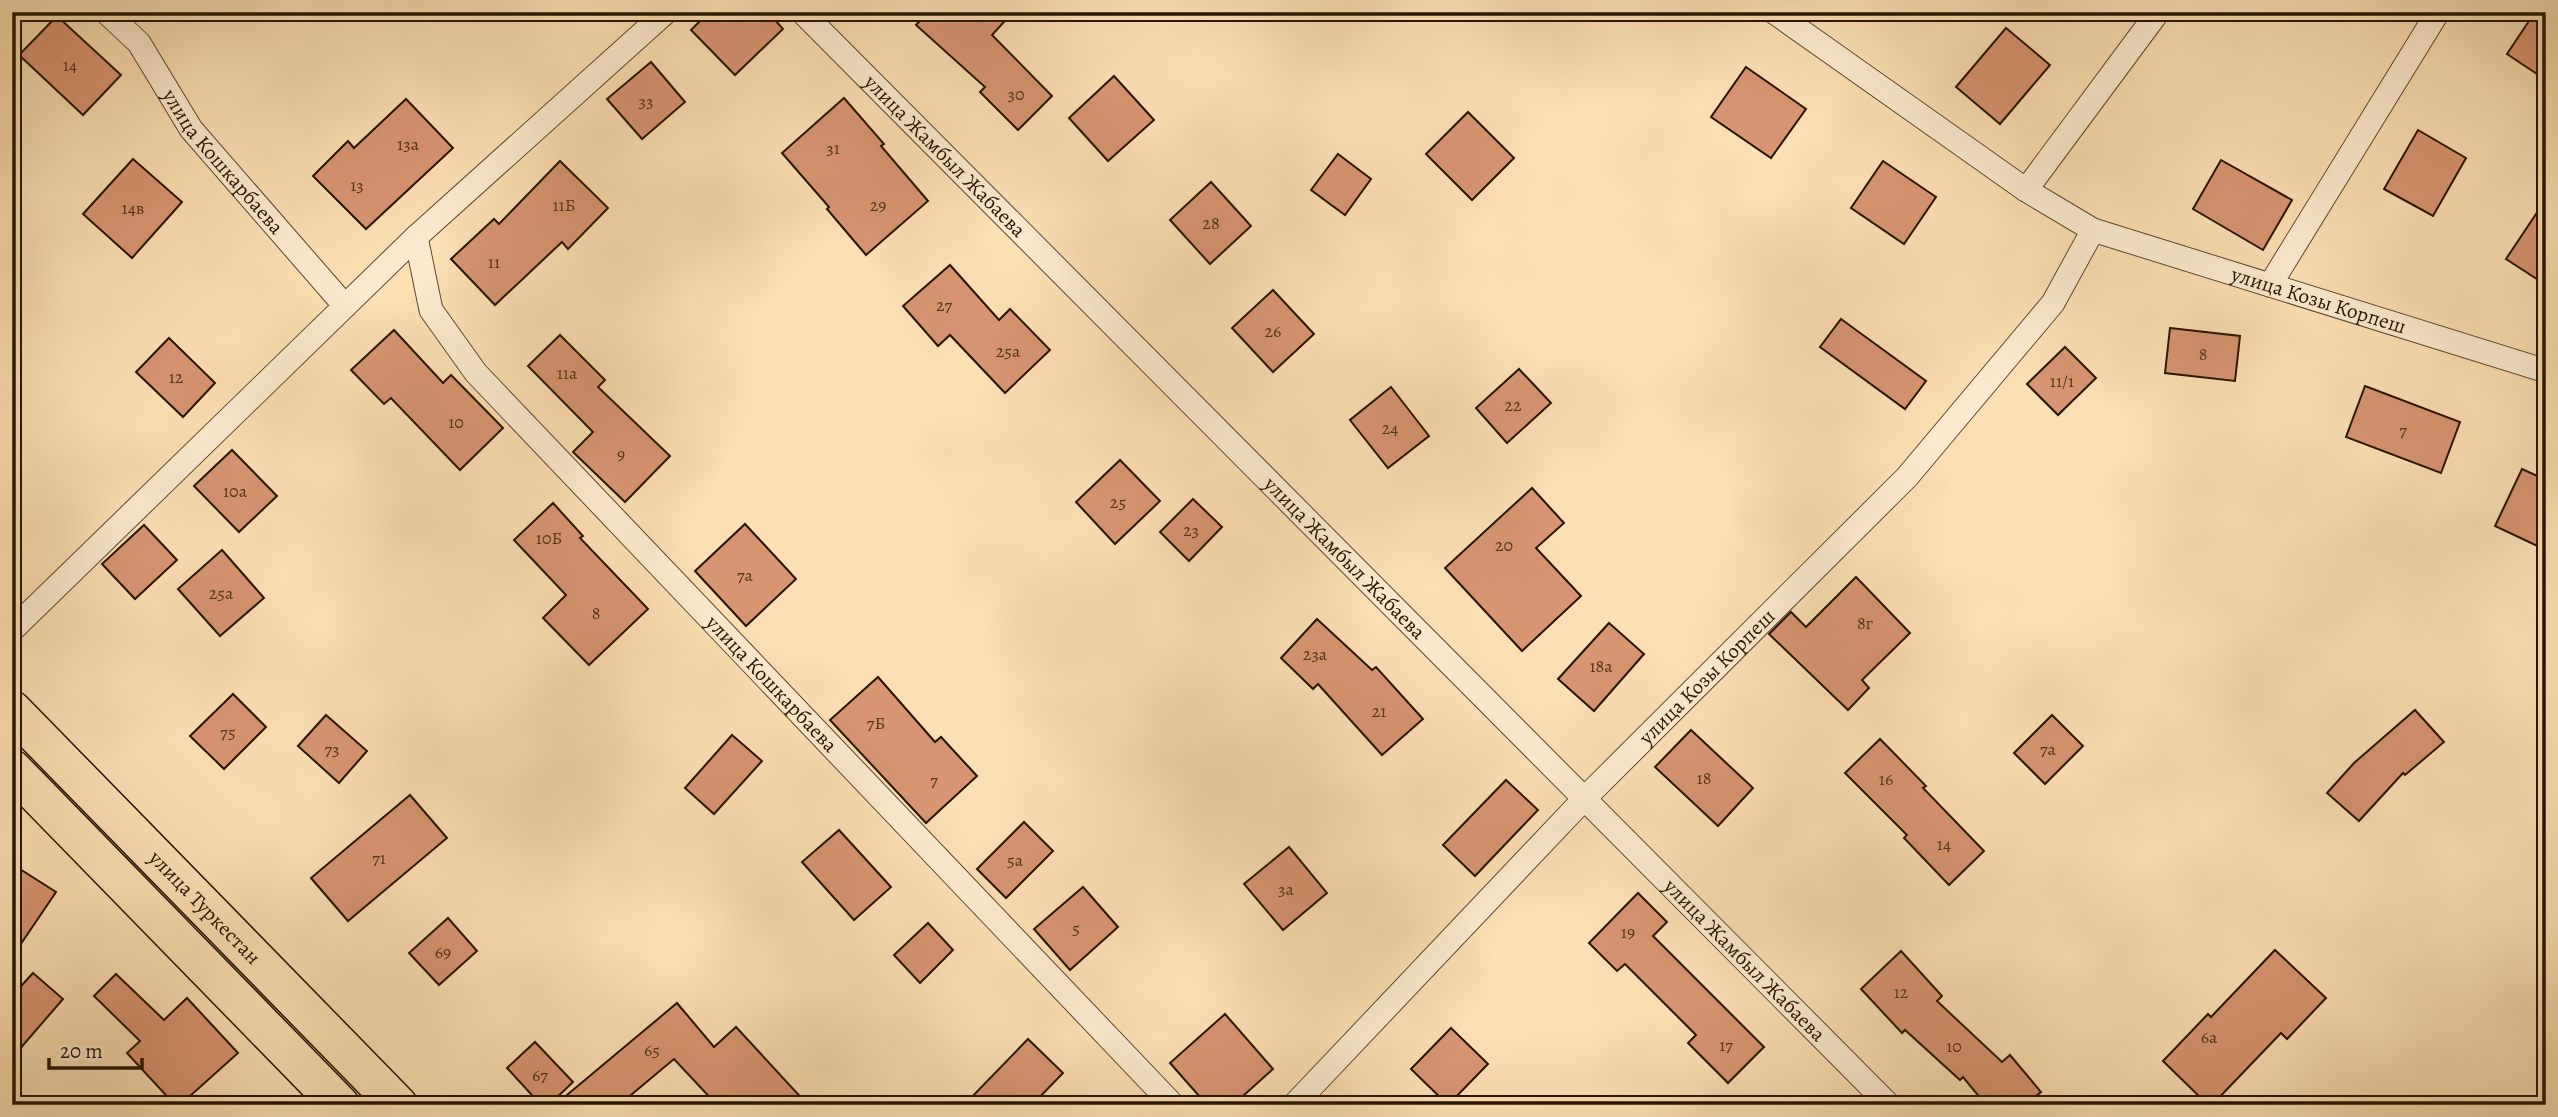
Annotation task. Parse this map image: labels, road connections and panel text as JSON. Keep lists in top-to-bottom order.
{
  "streets": {
    "highway": ["улица Туркестан"],
    "street": ["улица Жамбыл Жабаева", "улица Кошкарбаева", "улица Козы Корпеш"]
  },
  "crossings": [
    ["улица Жамбыл Жабаева", "улица Козы Корпеш"]
  ],
  "house_numbers": [
    "14",
    "30",
    "33",
    "13а",
    "31",
    "13",
    "11Б",
    "29",
    "14в",
    "28",
    "11",
    "27",
    "26",
    "25а",
    "8",
    "11а",
    "12",
    "11/1",
    "22",
    "10",
    "24",
    "7",
    "9",
    "10а",
    "25",
    "23",
    "10Б",
    "20",
    "7а",
    "25а",
    "8",
    "8г",
    "23а",
    "18а",
    "21",
    "7Б",
    "75",
    "73",
    "7а",
    "18",
    "16",
    "7",
    "14",
    "71",
    "5а",
    "3а",
    "5",
    "19",
    "69",
    "12",
    "6а",
    "17",
    "10",
    "65",
    "67"
  ],
  "scale_bar": "20 m"
}
